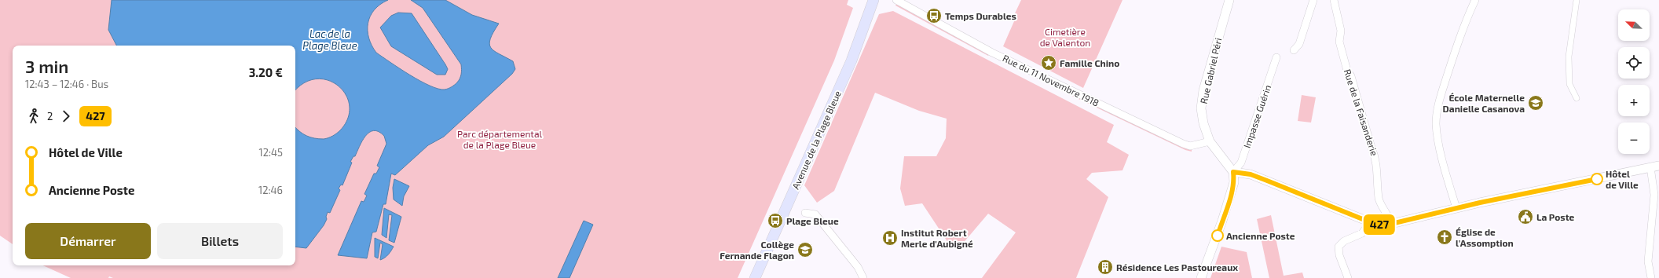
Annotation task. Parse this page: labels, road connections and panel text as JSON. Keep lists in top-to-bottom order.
{
  "streets": {
    "main road": ["Avenue de la Plage Bleue"],
    "street": [
      "Rue Gabriel Péri",
      "Rue du 11 Novembre 1918",
      "Rue de la Faisanderie",
      "Impasse Guérin"
    ]
  },
  "crossings": [
    ["Rue Gabriel Péri", "Rue du 11 Novembre 1918"],
    ["Rue Gabriel Péri", "Impasse Guérin"]
  ],
  "water": ["Lac de la Plage Bleue"],
  "parks": ["Cimetière de Valenton", "Parc départemental de la Plage Bleue"],
  "places": {
    "bus stop": ["Temps Durables", "Plage Bleue"],
    "place": ["Famille Chino"],
    "school or university": ["École Maternelle Danielle Casanova", "Collège Fernande Flagon"],
    "other": ["Hôtel de Ville", "Ancienne Poste"],
    "public building": ["La Poste"],
    "church": ["Église de l'Assomption"],
    "hospital": ["Institut Robert Merle d'Aubigné"],
    "building": ["Résidence Les Pastoureaux"]
  },
  "lines": ["bus line 427"],
  "north": "top left",
  "page": {
    "on_map": "427",
    "map_buttons": ["+", "−"],
    "heading": ["3 min", "12:43 – 12:46 · Bus", "3.20 €"],
    "legs": ["2", "427"],
    "list": [
      {
        "name": "Hôtel de Ville",
        "value": "12:45"
      },
      {
        "name": "Ancienne Poste",
        "value": "12:46"
      }
    ],
    "buttons": ["Démarrer", "Billets"]
  }
}
